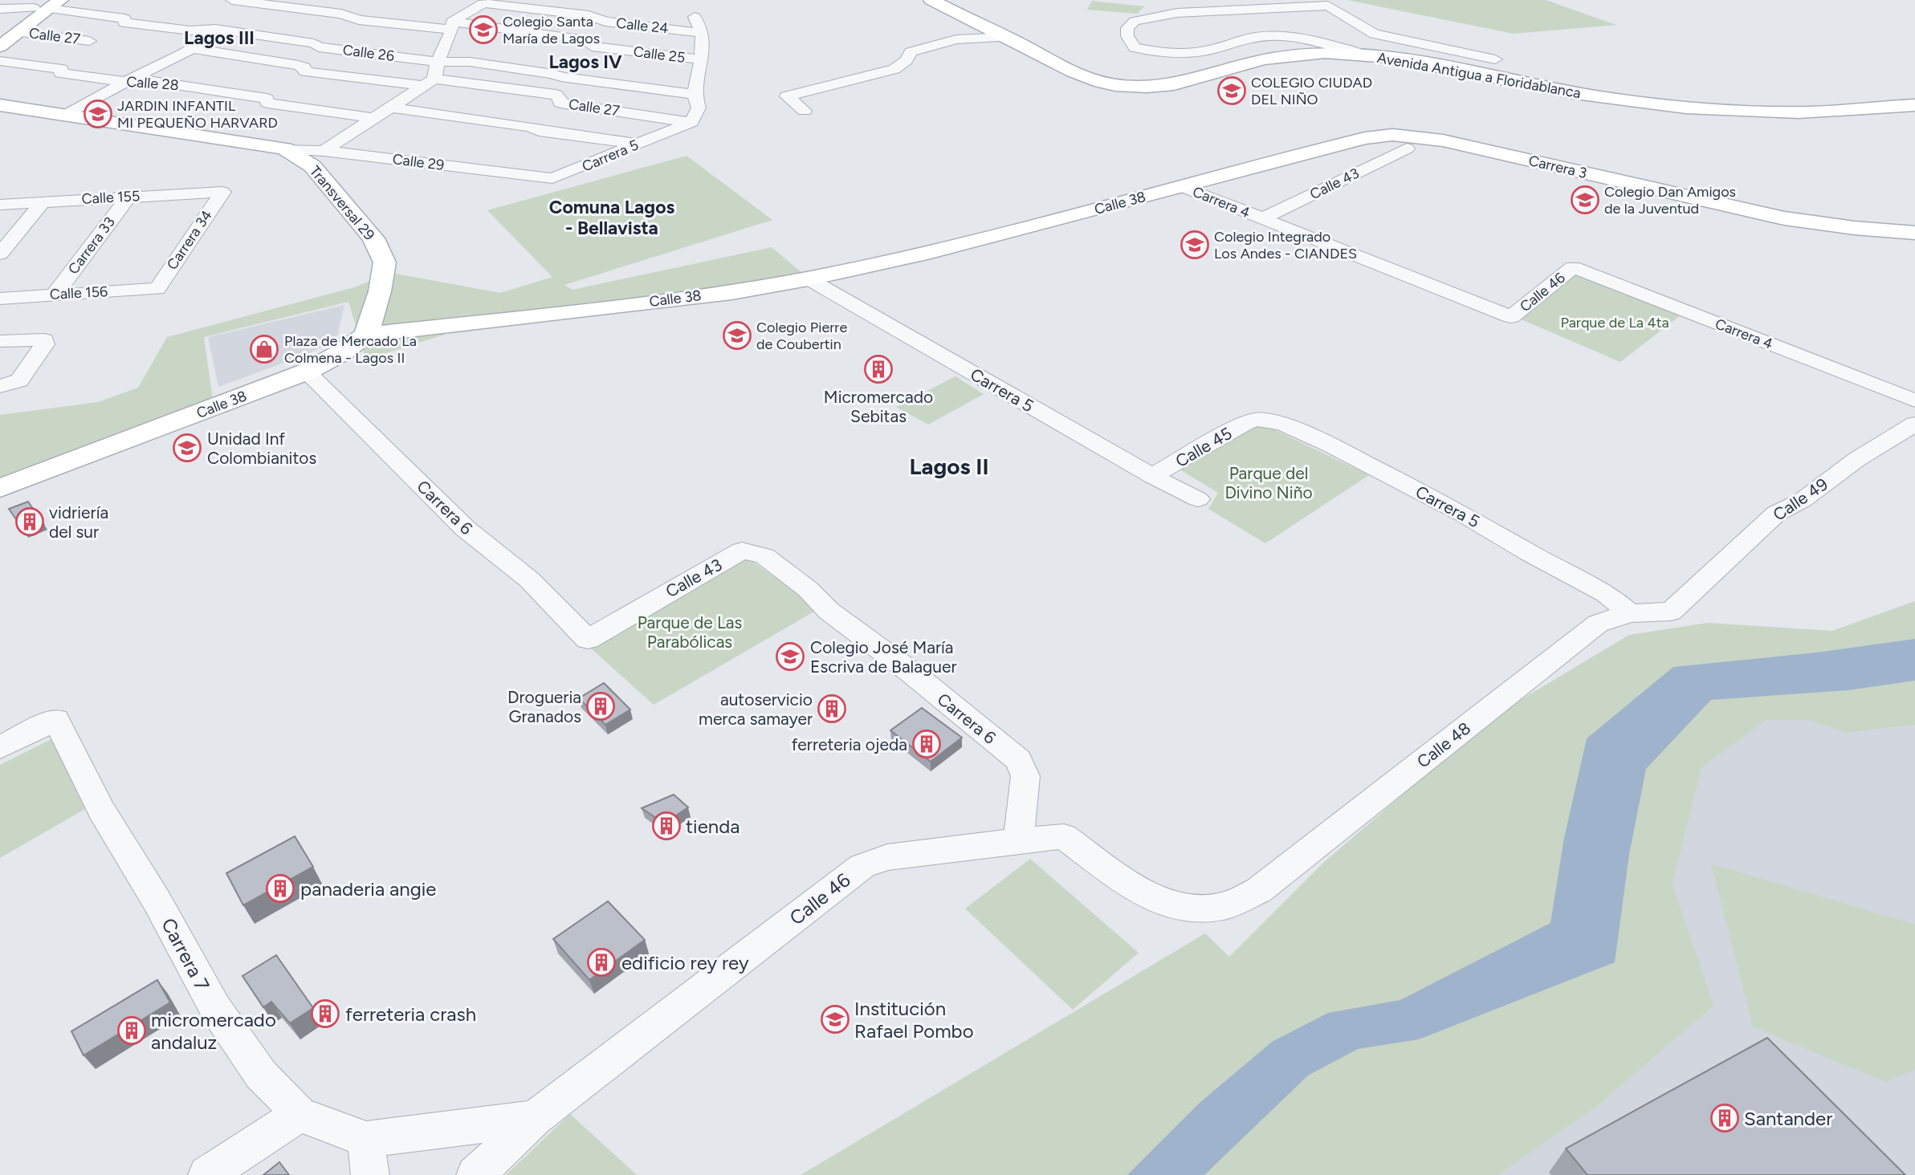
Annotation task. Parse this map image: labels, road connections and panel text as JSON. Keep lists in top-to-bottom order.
{
  "streets": {
    "street": [
      "Calle 24",
      "Calle 27",
      "Calle 26",
      "Calle 25",
      "Avenida Antigua a Floridablanca",
      "Calle 28",
      "Carrera 5",
      "Calle 29",
      "Carrera 3",
      "Calle 43",
      "Calle 155",
      "Carrera 4",
      "Transversal 29",
      "Calle 38",
      "Carrera 34",
      "Carrera 33",
      "Calle 46",
      "Calle 156",
      "Calle 45",
      "Calle 49",
      "Carrera 6",
      "Calle 48",
      "Carrera 7"
    ]
  },
  "crossings": [
    ["Calle 24", "Calle 25"],
    ["Calle 27", "Carrera 5"],
    ["Calle 26", "Calle 25"],
    ["Carrera 5", "Calle 29"],
    ["Carrera 5", "Calle 38"],
    ["Carrera 5", "Calle 45"],
    ["Carrera 5", "Calle 48"],
    ["Calle 29", "Transversal 29"],
    ["Carrera 3", "Calle 38"],
    ["Calle 43", "Carrera 4"],
    ["Calle 43", "Carrera 6"],
    ["Calle 155", "Carrera 34"],
    ["Calle 155", "Carrera 33"],
    ["Carrera 4", "Calle 38"],
    ["Carrera 4", "Calle 46"],
    ["Transversal 29", "Calle 38"],
    ["Calle 38", "Carrera 6"],
    ["Carrera 34", "Calle 156"],
    ["Carrera 33", "Calle 156"],
    ["Calle 46", "Carrera 6"],
    ["Calle 46", "Calle 48"],
    ["Calle 46", "Carrera 7"],
    ["Calle 49", "Calle 48"]
  ],
  "districts": [
    "Lagos III",
    "Lagos IV",
    "Comuna Lagos - Bellavista",
    "Lagos II"
  ],
  "parks": ["Parque de La 4ta", "Parque del Divino Niño", "Parque de Las Parabólicas"],
  "places": {
    "school or university": [
      "Colegio Santa María de Lagos",
      "COLEGIO CIUDAD DEL NIÑO",
      "JARDIN INFANTIL MI PEQUEÑO HARVARD",
      "Colegio Dan Amigos de la Juventud",
      "Colegio Integrado Los Andes - CIANDES",
      "Colegio Pierre de Coubertin",
      "Unidad Inf Colombianitos",
      "Colegio José María Escriva de Balaguer",
      "Institución Rafael Pombo"
    ],
    "shop": ["Plaza de Mercado La Colmena - Lagos II"],
    "building": [
      "Micromercado Sebitas",
      "vidriería del sur",
      "Drogueria Granados",
      "autoservicio merca samayer",
      "ferreteria ojeda",
      "tienda",
      "panaderia angie",
      "edificio rey rey",
      "ferreteria crash",
      "micromercado andaluz",
      "Santander"
    ]
  }
}
